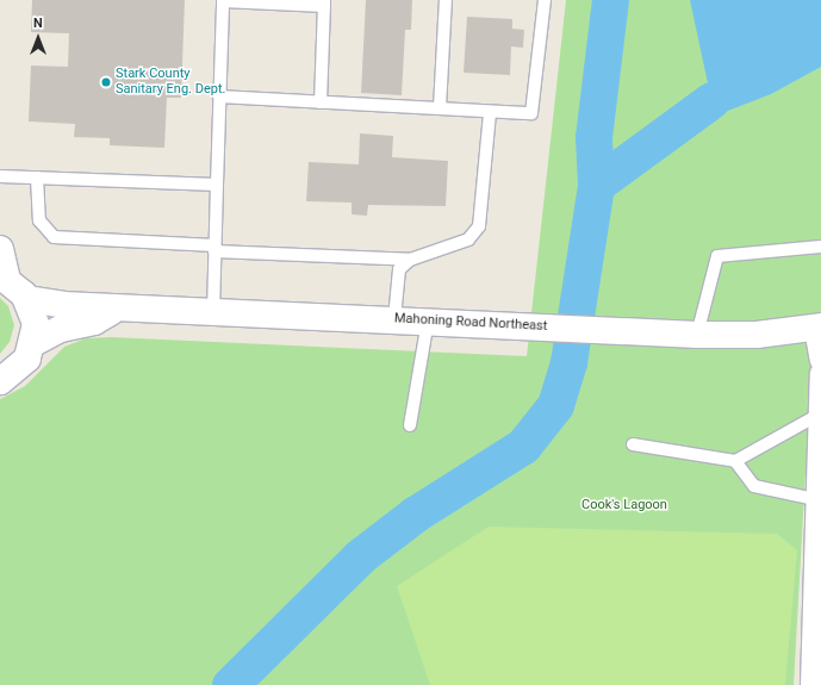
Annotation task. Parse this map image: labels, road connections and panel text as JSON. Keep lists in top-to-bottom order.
{
  "streets": {
    "main road": ["Mahoning Road Northeast"]
  },
  "parks": ["Cook's Lagoon"],
  "places": ["Stark County Sanitary Eng. Dept."],
  "north": "top"
}
